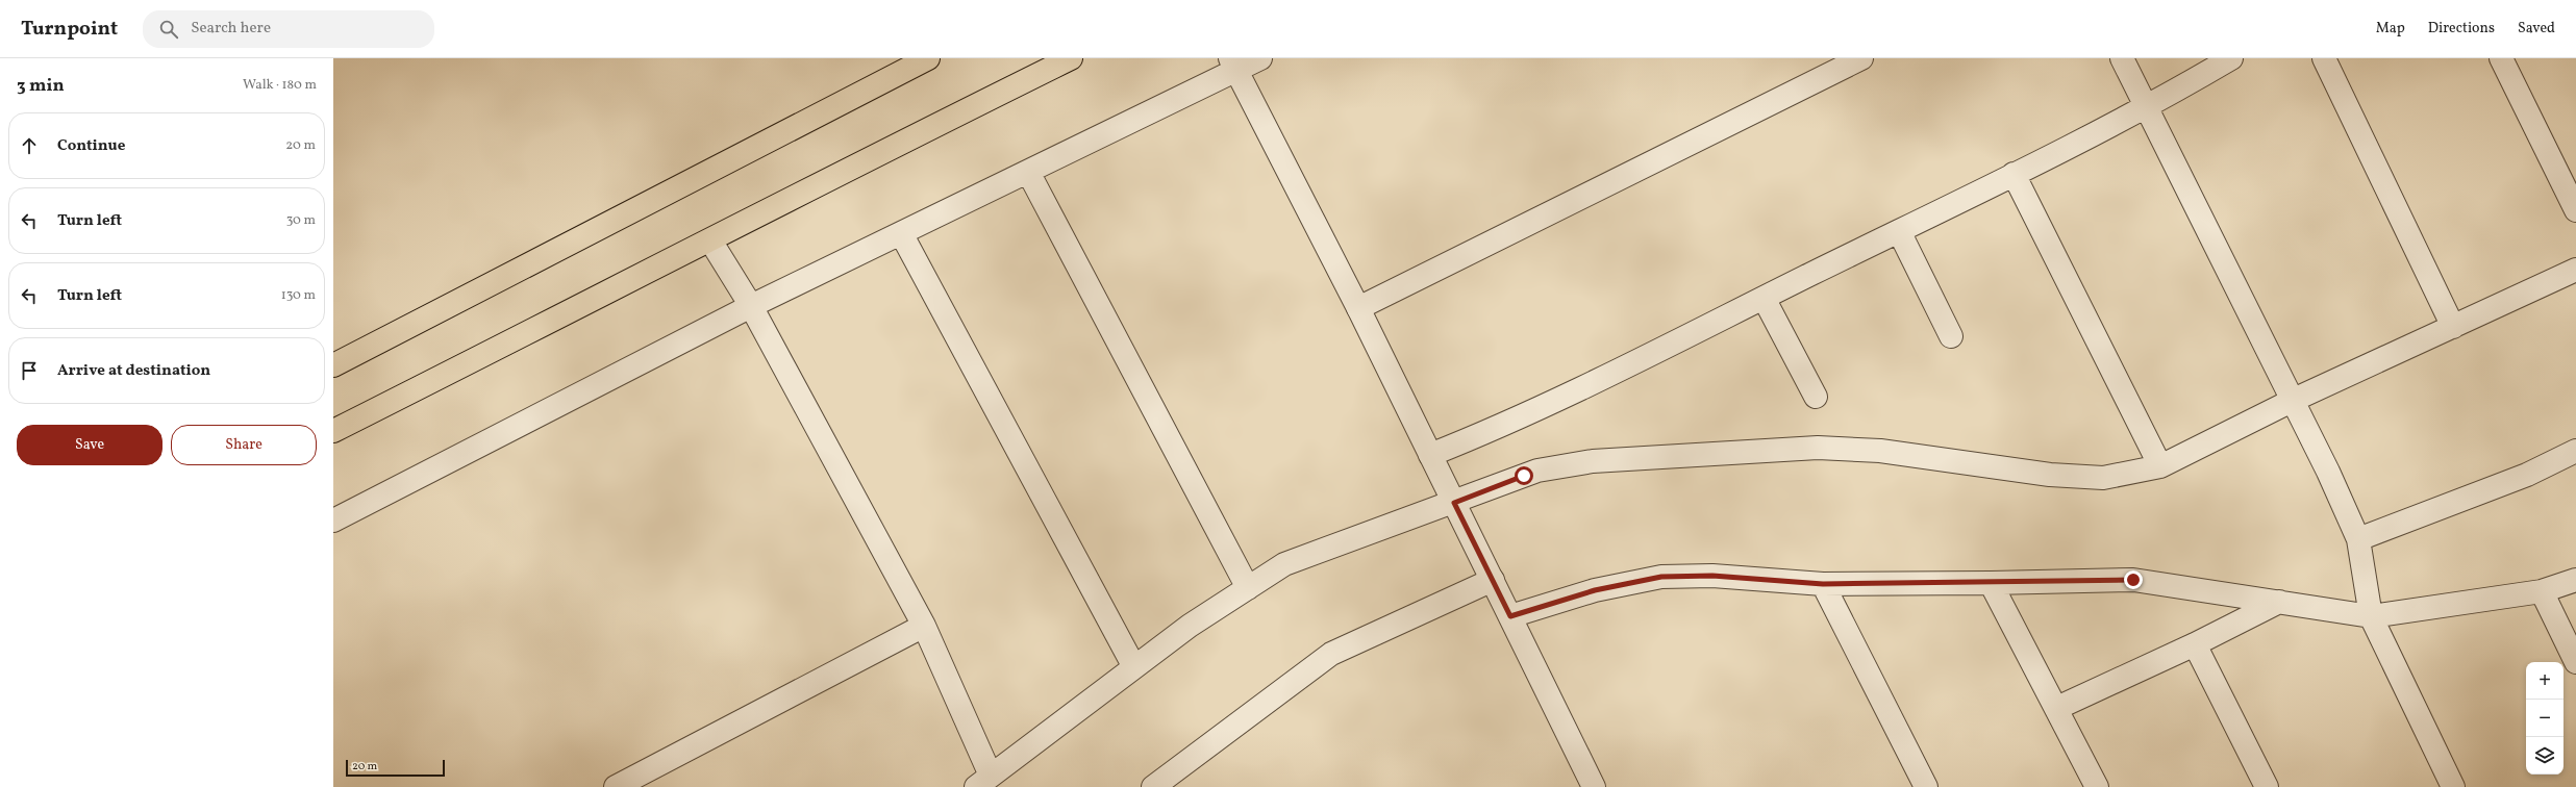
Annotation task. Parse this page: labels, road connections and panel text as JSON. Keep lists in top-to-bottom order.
{
  "scale_bar": "20 m",
  "page": {
    "header": "Turnpoint",
    "search": "Search here",
    "nav": ["Map", "Directions", "Saved"],
    "heading": ["3 min", "Walk · 180 m"],
    "list": [
      ["Continue", "20 m"],
      ["Turn left", "30 m"],
      ["Turn left", "130 m"],
      "Arrive at destination"
    ],
    "buttons": ["Save", "Share"],
    "map_buttons": ["+", "−"],
    "scale": "20 m"
  }
}
